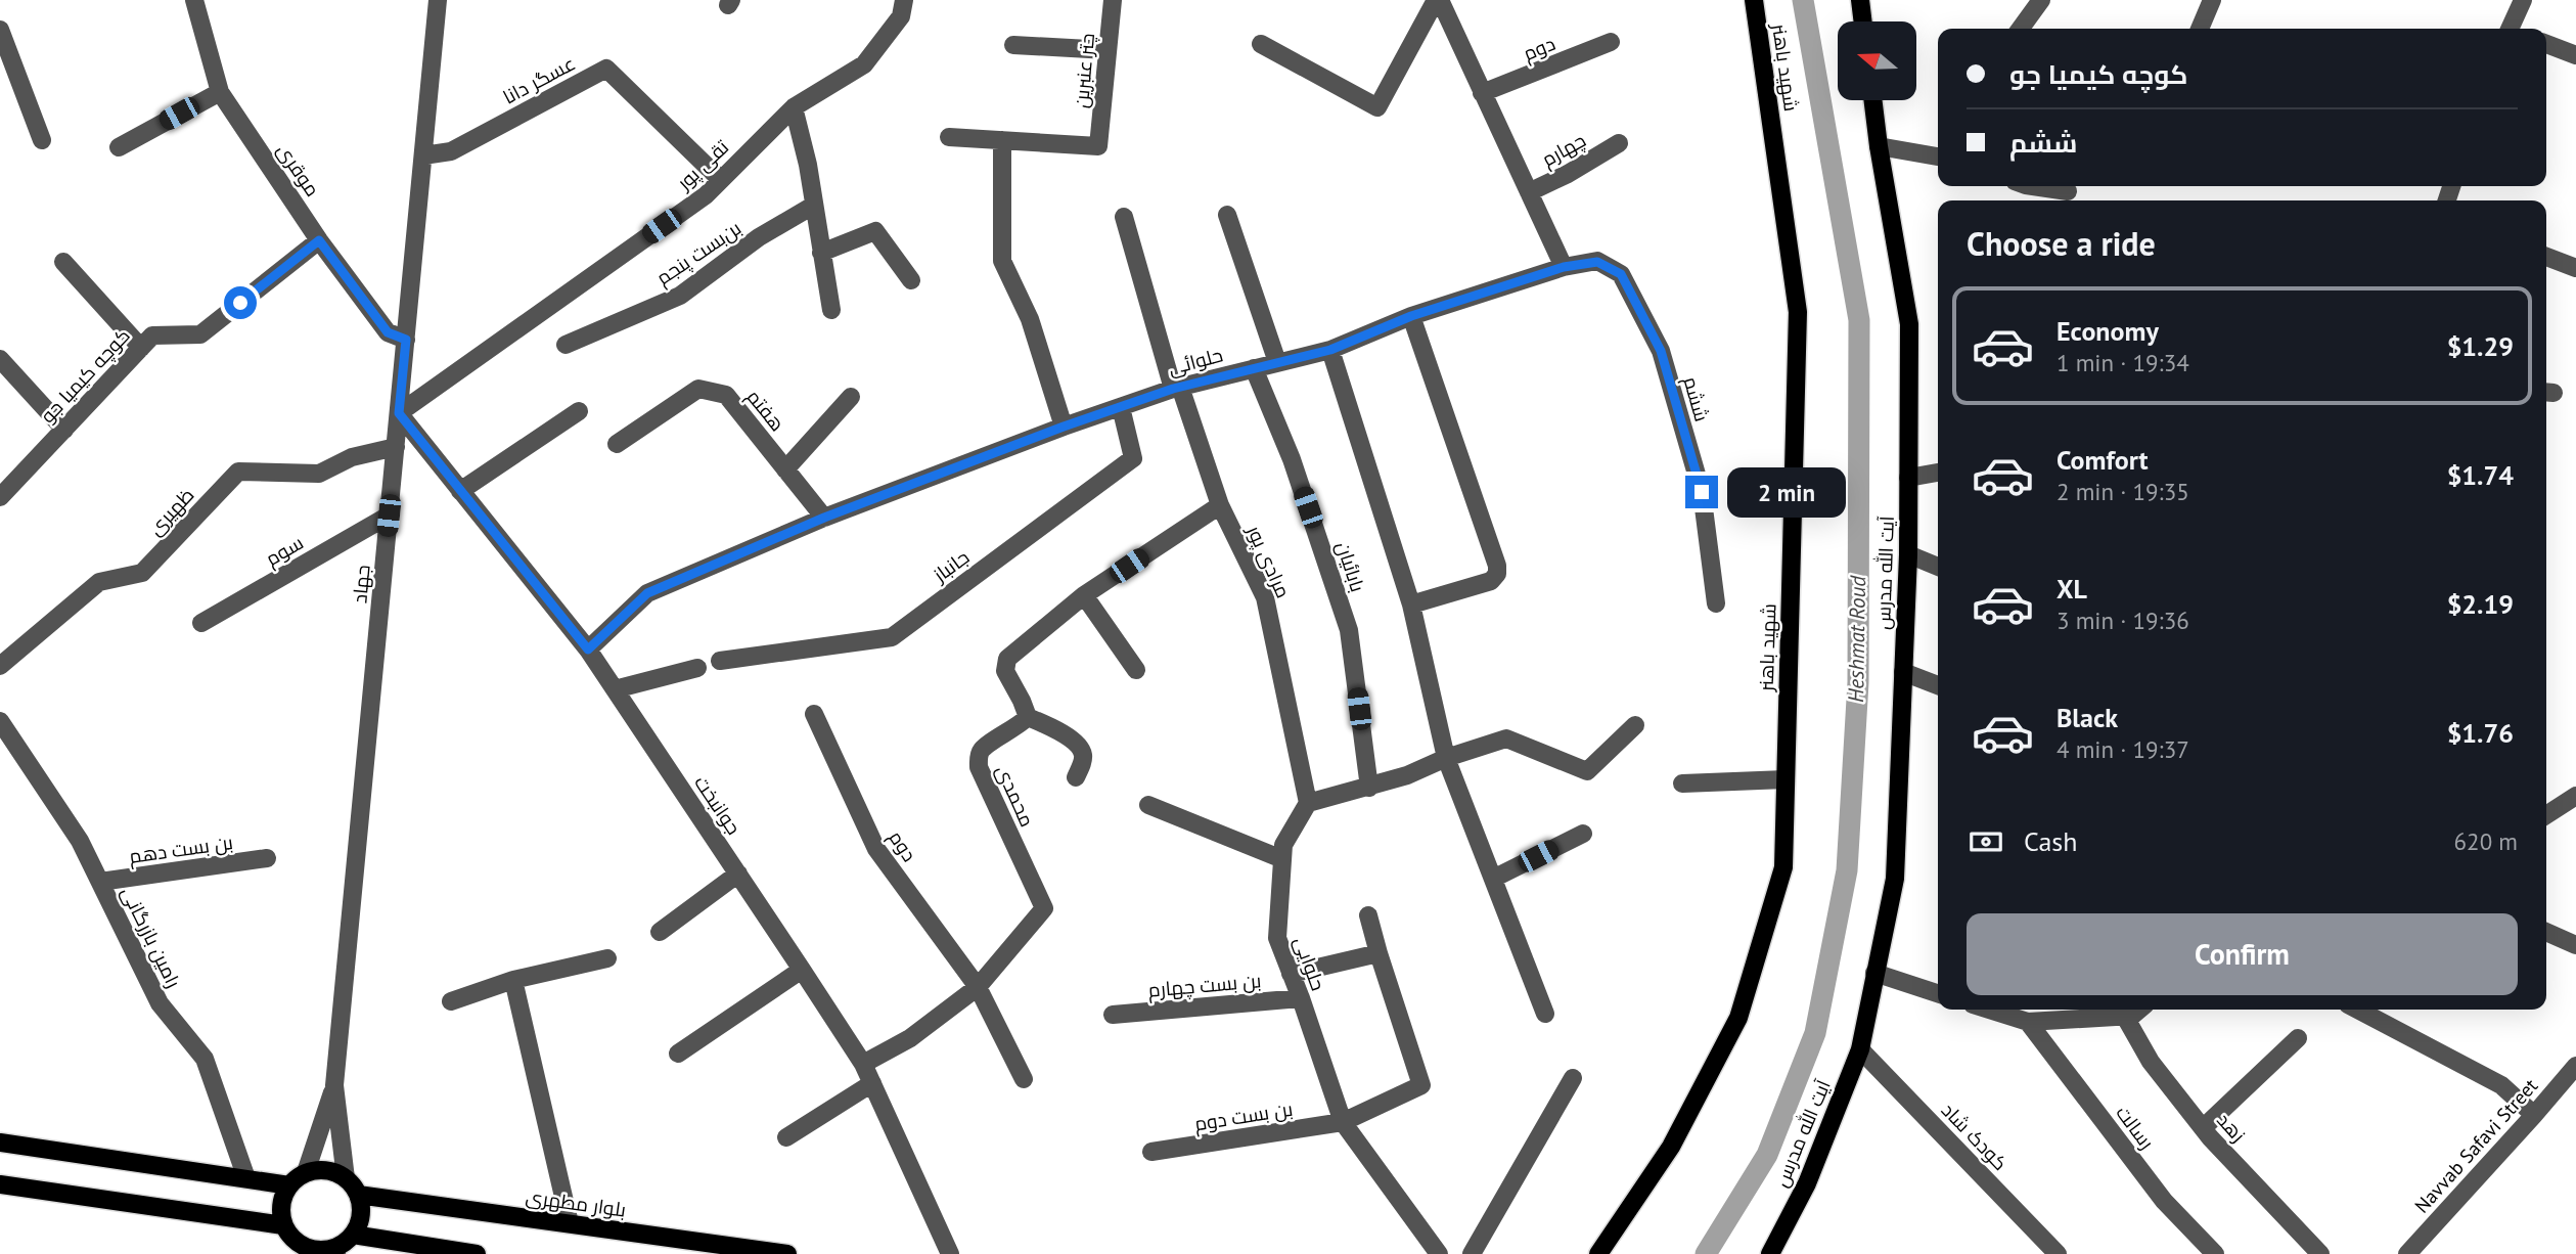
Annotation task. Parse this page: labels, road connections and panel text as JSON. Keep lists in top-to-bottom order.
{
  "streets": {
    "main road": ["شهید باهنر", "آیت الله مدرس", "بلوار مطهری"],
    "street": [
      "دوم",
      "چتر عنبرین",
      "عسگر دانا",
      "چهارم",
      "تقی پور",
      "موقری",
      "بن‌بست پنجم",
      "حلوائی",
      "کوچه کیمیا جو",
      "ششم",
      "هفتم",
      "ظهیری",
      "سوم",
      "مرادی پور",
      "جانباز",
      "بابائیان",
      "جهاد",
      "محمدی",
      "جوانبخت",
      "بن بست دهم",
      "رامین بازرگانی",
      "حلوایی",
      "بن بست چهارم",
      "بن بست دوم",
      "رسالت",
      "زهد",
      "کودک شاد",
      "Navvab Safavi Street"
    ]
  },
  "crossings": [
    ["دوم", "محمدی"],
    ["عسگر دانا", "تقی پور"],
    ["عسگر دانا", "جهاد"],
    ["تقی پور", "جهاد"],
    ["تقی پور", "جوانبخت"],
    ["موقری", "کوچه کیمیا جو"],
    ["موقری", "جهاد"],
    ["حلوائی", "ششم"],
    ["حلوائی", "هفتم"],
    ["حلوائی", "مرادی پور"],
    ["حلوائی", "جانباز"],
    ["حلوائی", "بابائیان"],
    ["حلوائی", "جوانبخت"],
    ["ظهیری", "جهاد"],
    ["سوم", "جهاد"],
    ["مرادی پور", "حلوایی"],
    ["آیت الله مدرس", "کودک شاد"],
    ["جهاد", "جوانبخت"],
    ["محمدی", "جوانبخت"],
    ["بن بست دهم", "رامین بازرگانی"],
    ["حلوایی", "بن بست چهارم"],
    ["حلوایی", "بن بست دوم"]
  ],
  "water": ["Heshmat Roud"],
  "north": "left",
  "page": {
    "banner": ["کوچه کیمیا جو", "ششم"],
    "heading": "Choose a ride",
    "list": [
      {
        "name": "Economy",
        "note": "1 min · 19:34",
        "value": "$1.29"
      },
      {
        "name": "Comfort",
        "note": "2 min · 19:35",
        "value": "$1.74"
      },
      {
        "name": "XL",
        "note": "3 min · 19:36",
        "value": "$2.19"
      },
      {
        "name": "Black",
        "note": "4 min · 19:37",
        "value": "$1.76"
      }
    ],
    "bubble": "2 min",
    "pay": ["Cash", "620 m"],
    "buttons": "Confirm"
  }
}
